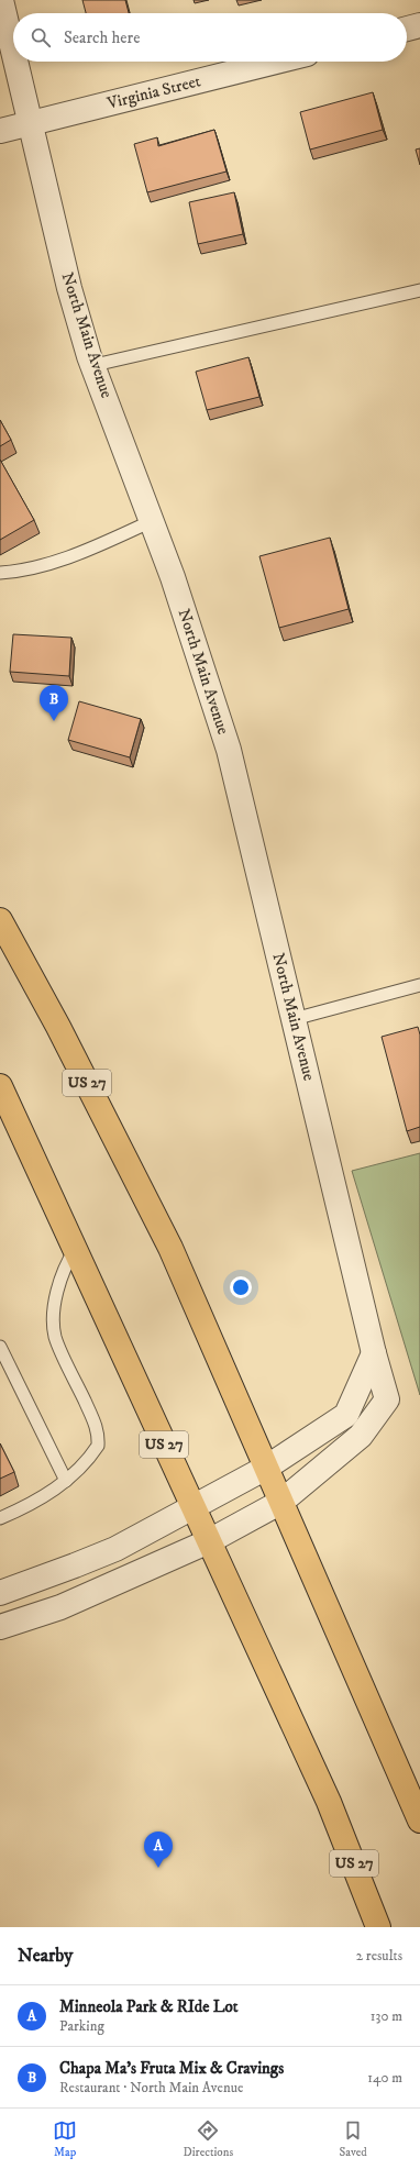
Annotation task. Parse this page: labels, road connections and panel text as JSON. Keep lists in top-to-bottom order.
{
  "streets": {
    "highway": ["US 27"],
    "street": ["Virginia Street", "North Main Avenue"]
  },
  "crossings": [
    ["Virginia Street", "North Main Avenue"],
    ["North Main Avenue", "US 27"]
  ],
  "page": {
    "search": "Search here",
    "pins": ["B", "A"],
    "heading": ["Nearby", "2 results"],
    "list": [
      {
        "mark": "A",
        "name": "Minneola Park & RIde Lot",
        "note": "Parking",
        "value": "130 m"
      },
      {
        "mark": "B",
        "name": "Chapa Ma's Fruta Mix & Cravings",
        "note": "Restaurant · North Main Avenue",
        "value": "140 m"
      }
    ],
    "nav": ["Map", "Directions", "Saved"]
  }
}
